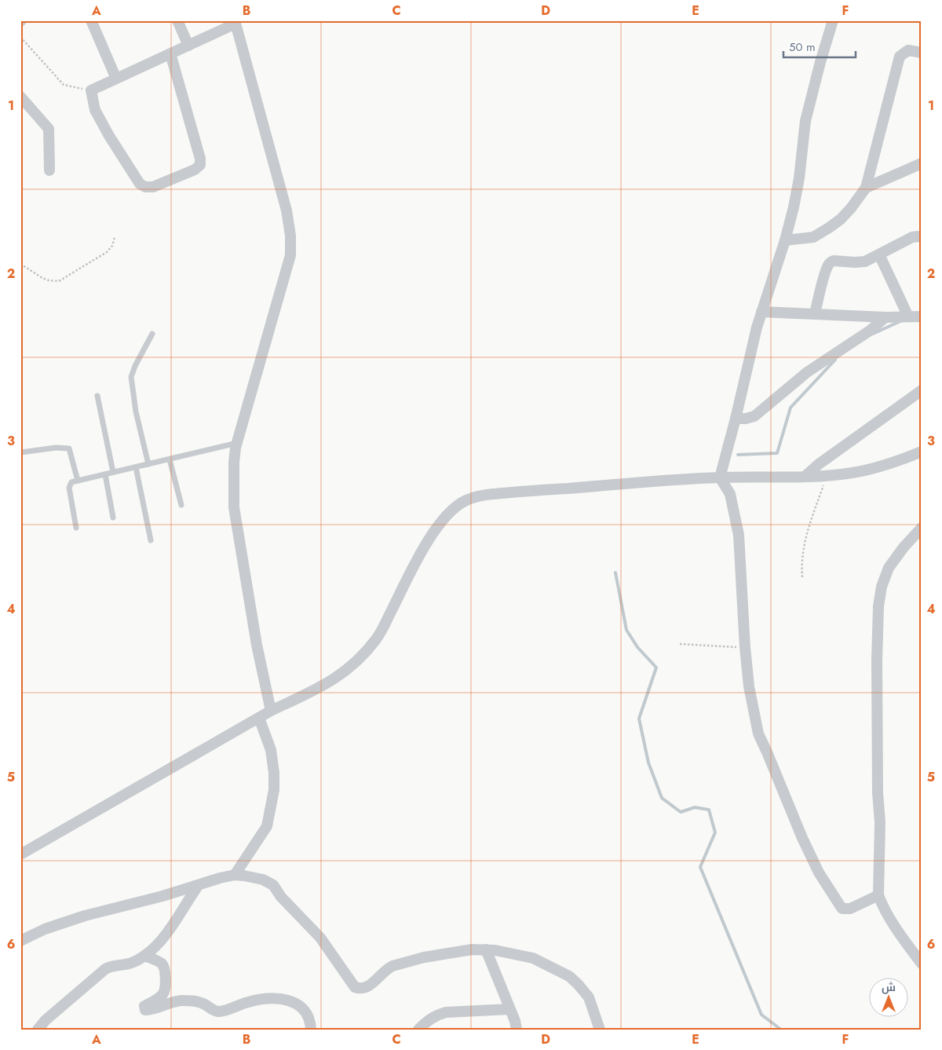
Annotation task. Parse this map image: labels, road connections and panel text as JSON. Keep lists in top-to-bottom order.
{
  "scale_bar": "50 m",
  "north": "top",
  "grid": {
    "columns": [
      "A",
      "B",
      "C",
      "D",
      "E",
      "F"
    ],
    "rows": [
      "1",
      "2",
      "3",
      "4",
      "5",
      "6"
    ]
  }
}
